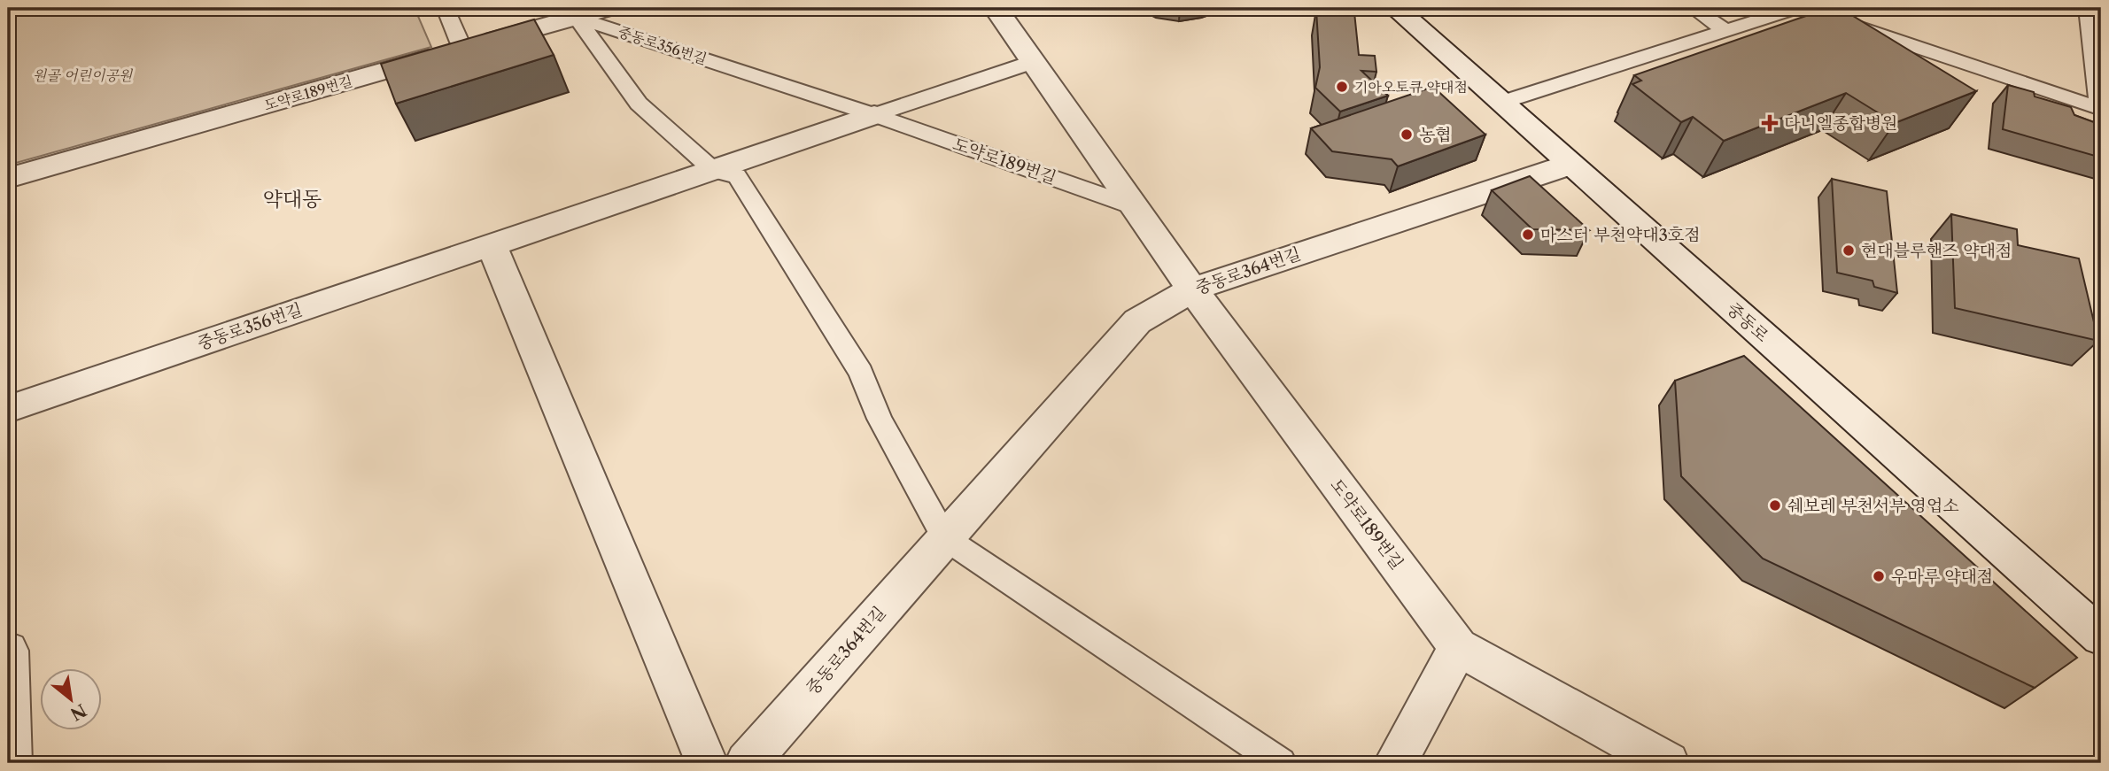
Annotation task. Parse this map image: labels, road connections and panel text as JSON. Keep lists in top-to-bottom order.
{
  "streets": {
    "street": [
      "중동로356번길",
      "도약로189번길",
      "중동로364번길",
      "중동로"
    ]
  },
  "crossings": [
    ["중동로356번길", "도약로189번길"],
    ["도약로189번길", "중동로364번길"],
    ["중동로364번길", "중동로"]
  ],
  "districts": ["약대동"],
  "parks": ["원골 어린이공원"],
  "places": {
    "other": [
      "기아오토큐 약대점",
      "농협",
      "마스터 부천약대3호점",
      "현대블루핸즈 약대점",
      "쉐보레 부천서부 영업소",
      "우마루 약대점"
    ],
    "health": ["다니엘종합병원"]
  },
  "north": "bottom right"
}
